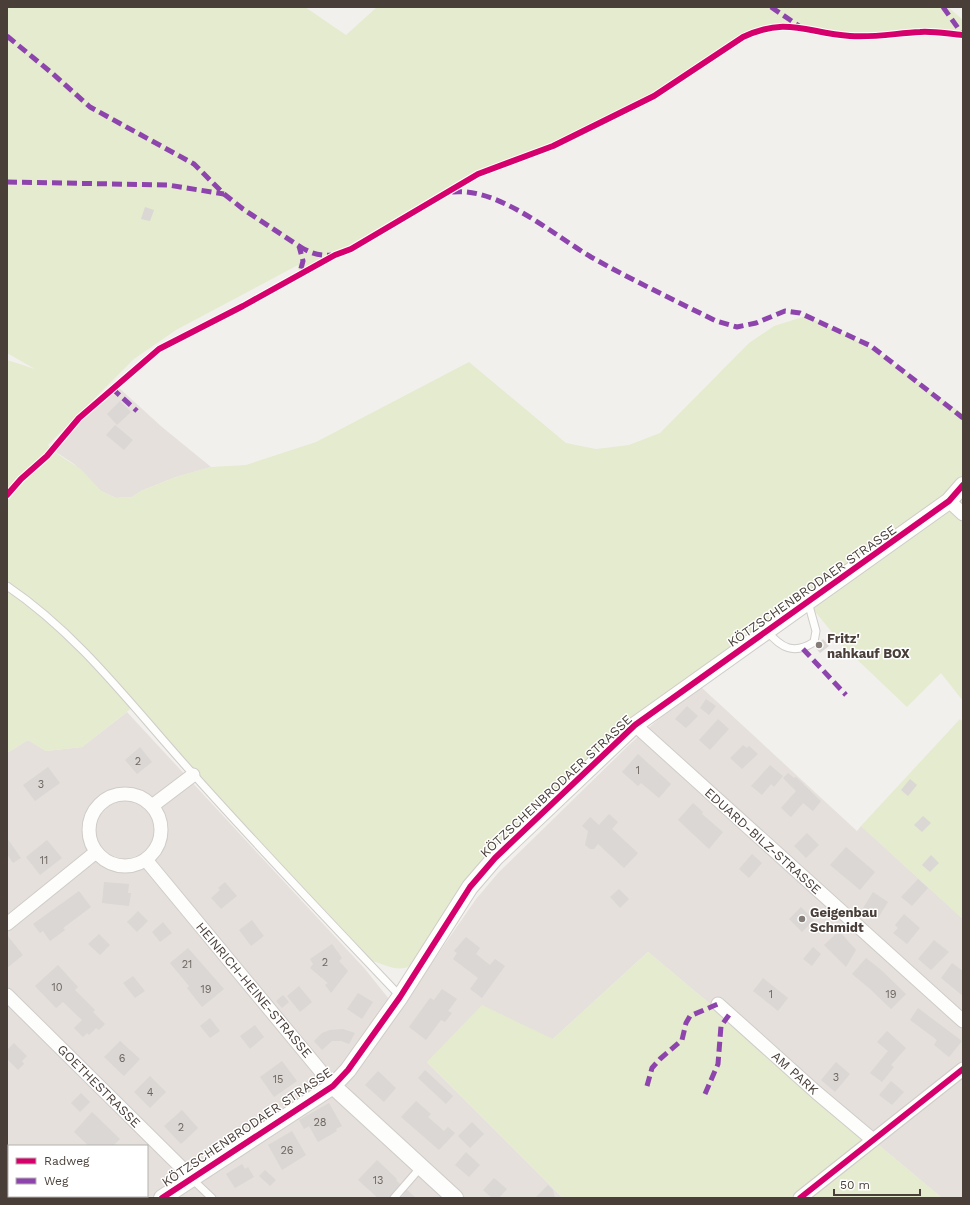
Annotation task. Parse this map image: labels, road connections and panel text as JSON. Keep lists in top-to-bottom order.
{
  "streets": {
    "street": [
      "KÖTZSCHENBRODAER STRASSE",
      "EDUARD-BILZ-STRASSE",
      "HEINRICH-HEINE-STRASSE",
      "AM PARK",
      "GOETHESTRASSE"
    ]
  },
  "crossings": [
    ["KÖTZSCHENBRODAER STRASSE", "EDUARD-BILZ-STRASSE"],
    ["KÖTZSCHENBRODAER STRASSE", "HEINRICH-HEINE-STRASSE"],
    ["KÖTZSCHENBRODAER STRASSE", "GOETHESTRASSE"]
  ],
  "places": ["Fritz' nahkauf BOX", "Geigenbau Schmidt"],
  "house_numbers": [
    "2",
    "1",
    "3",
    "11",
    "2",
    "21",
    "10",
    "19",
    "1",
    "19",
    "6",
    "3",
    "15",
    "4",
    "28",
    "2",
    "26",
    "13"
  ],
  "legend": ["Radweg", "Weg"],
  "scale_bar": "50 m"
}
